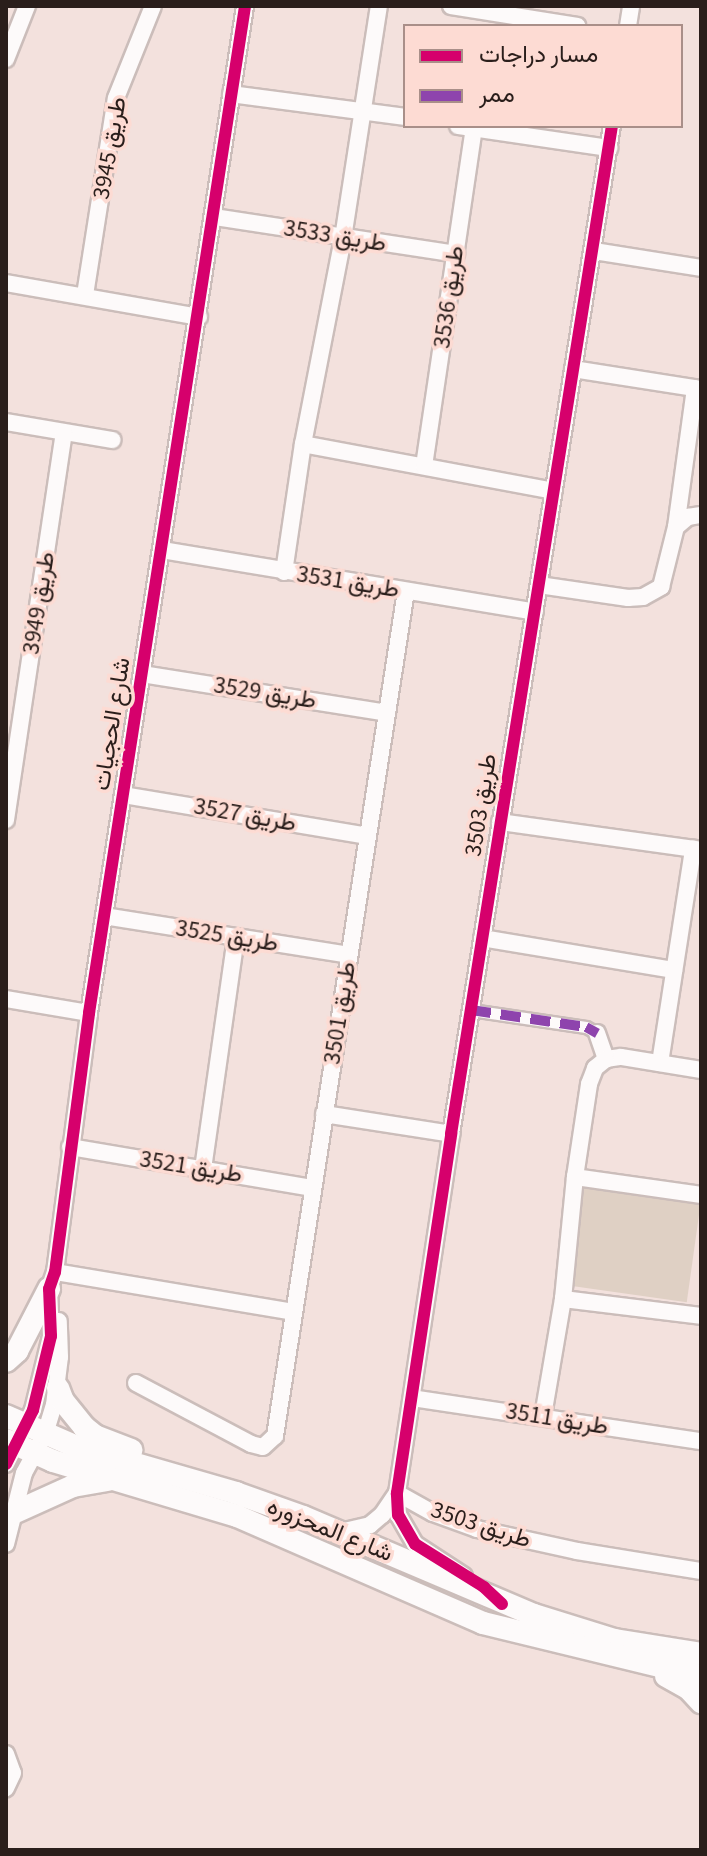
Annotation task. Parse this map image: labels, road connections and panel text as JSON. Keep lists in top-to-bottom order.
{
  "streets": {
    "main road": ["شارع المحزوره"],
    "street": [
      "طريق 3945",
      "طريق 3533",
      "طريق 3536",
      "طريق 3531",
      "طريق 3949",
      "طريق 3529",
      "شارع الحجيات",
      "طريق 3503",
      "طريق 3527",
      "طريق 3525",
      "طريق 3501",
      "طريق 3521",
      "طريق 3511"
    ]
  },
  "crossings": [
    ["طريق 3533", "طريق 3536"],
    ["طريق 3533", "شارع الحجيات"],
    ["طريق 3531", "شارع الحجيات"],
    ["طريق 3531", "طريق 3503"],
    ["طريق 3531", "طريق 3501"],
    ["طريق 3529", "شارع الحجيات"],
    ["طريق 3529", "طريق 3501"],
    ["شارع الحجيات", "طريق 3527"],
    ["شارع الحجيات", "طريق 3525"],
    ["شارع الحجيات", "طريق 3521"],
    ["شارع الحجيات", "شارع المحزوره"],
    ["طريق 3503", "طريق 3511"],
    ["طريق 3527", "طريق 3501"],
    ["طريق 3525", "طريق 3501"],
    ["طريق 3501", "طريق 3521"]
  ],
  "legend": ["مسار دراجات", "ممر"]
}
